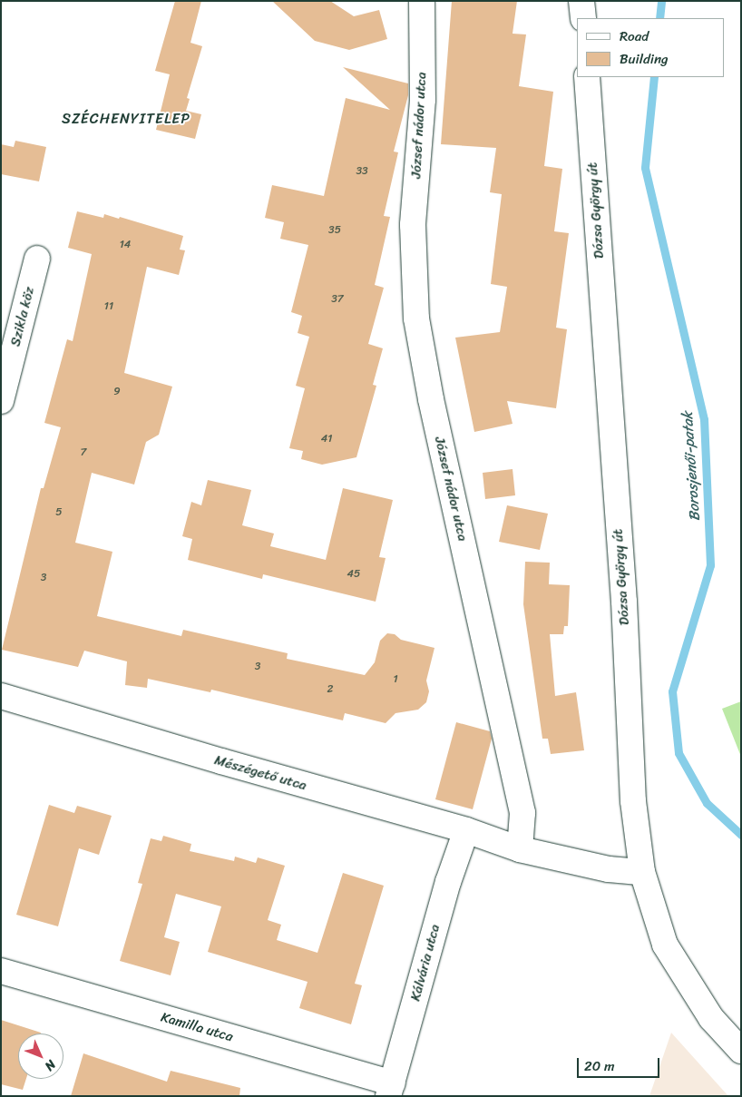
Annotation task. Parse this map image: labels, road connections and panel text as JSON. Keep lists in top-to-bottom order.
{
  "streets": {
    "street": [
      "József nádor utca",
      "Dózsa György út",
      "Szikla köz",
      "Mészégető utca",
      "Kálvária utca",
      "Kamilla utca"
    ]
  },
  "crossings": [
    ["József nádor utca", "Mészégető utca"],
    ["Mészégető utca", "Kálvária utca"],
    ["Kálvária utca", "Kamilla utca"]
  ],
  "districts": ["SZÉCHENYITELEP"],
  "water": ["Borosjenői-patak"],
  "house_numbers": [
    "33",
    "35",
    "14",
    "37",
    "11",
    "9",
    "41",
    "7",
    "5",
    "45",
    "3",
    "3",
    "1",
    "2"
  ],
  "legend": ["Road", "Building"],
  "scale_bar": "20 m",
  "north": "bottom right"
}
